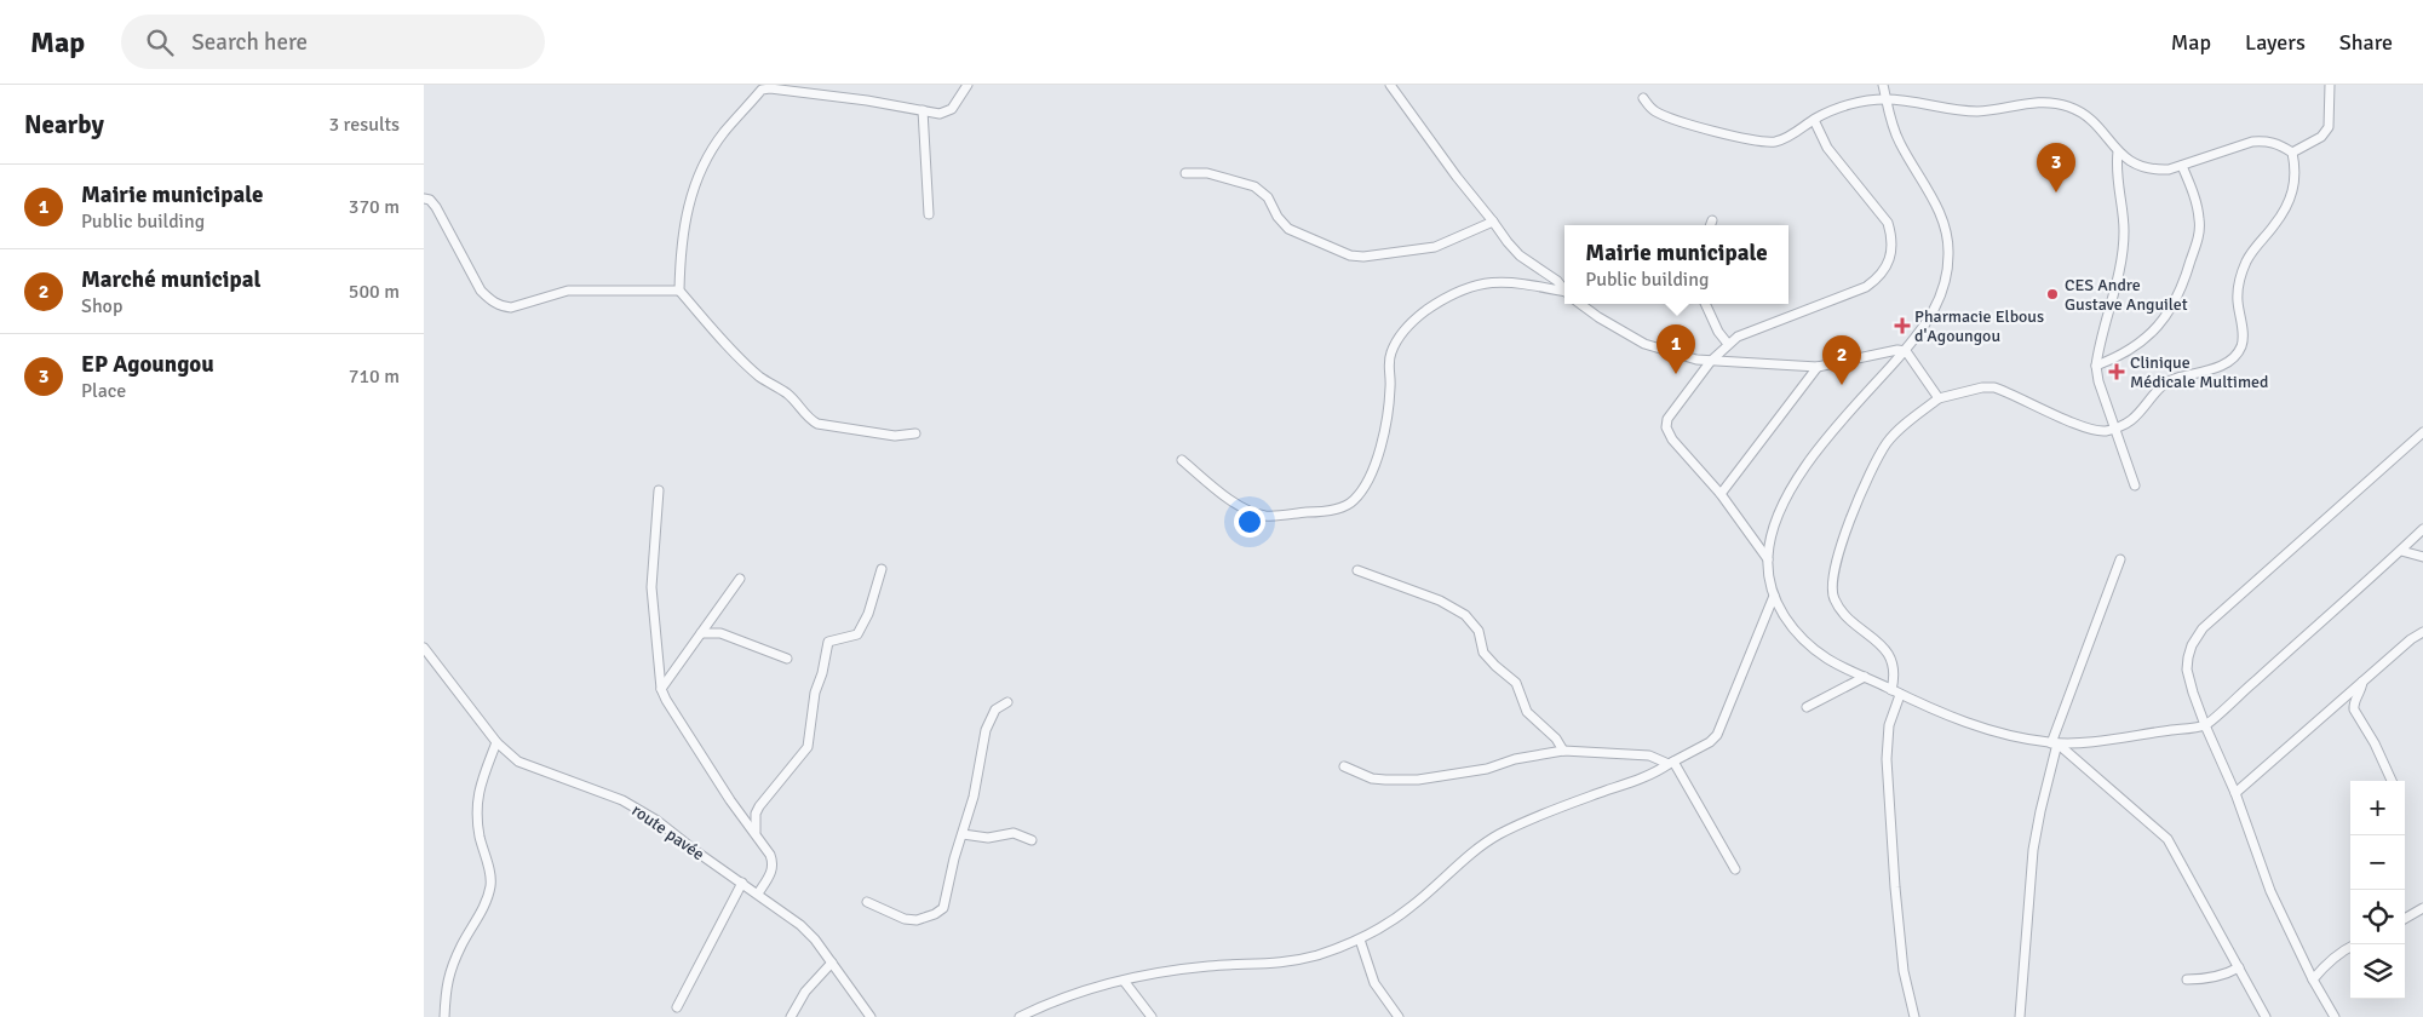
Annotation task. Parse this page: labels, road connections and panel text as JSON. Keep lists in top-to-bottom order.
{
  "streets": {
    "street": ["route pavée"]
  },
  "places": {
    "other": ["CES Andre Gustave Anguilet"],
    "health": ["Pharmacie Elbous d'Agoungou", "Clinique Médicale Multimed"]
  },
  "page": {
    "header": "Map",
    "search": "Search here",
    "nav": ["Map", "Layers", "Share"],
    "heading": ["Nearby", "3 results"],
    "pins": ["3", "1", "2"],
    "list": [
      {
        "mark": "1",
        "name": "Mairie municipale",
        "note": "Public building",
        "value": "370 m"
      },
      {
        "mark": "2",
        "name": "Marché municipal",
        "note": "Shop",
        "value": "500 m"
      },
      {
        "mark": "3",
        "name": "EP Agoungou",
        "note": "Place",
        "value": "710 m"
      }
    ],
    "popup": ["Mairie municipale", "Public building"],
    "map_buttons": ["+", "−"]
  }
}
